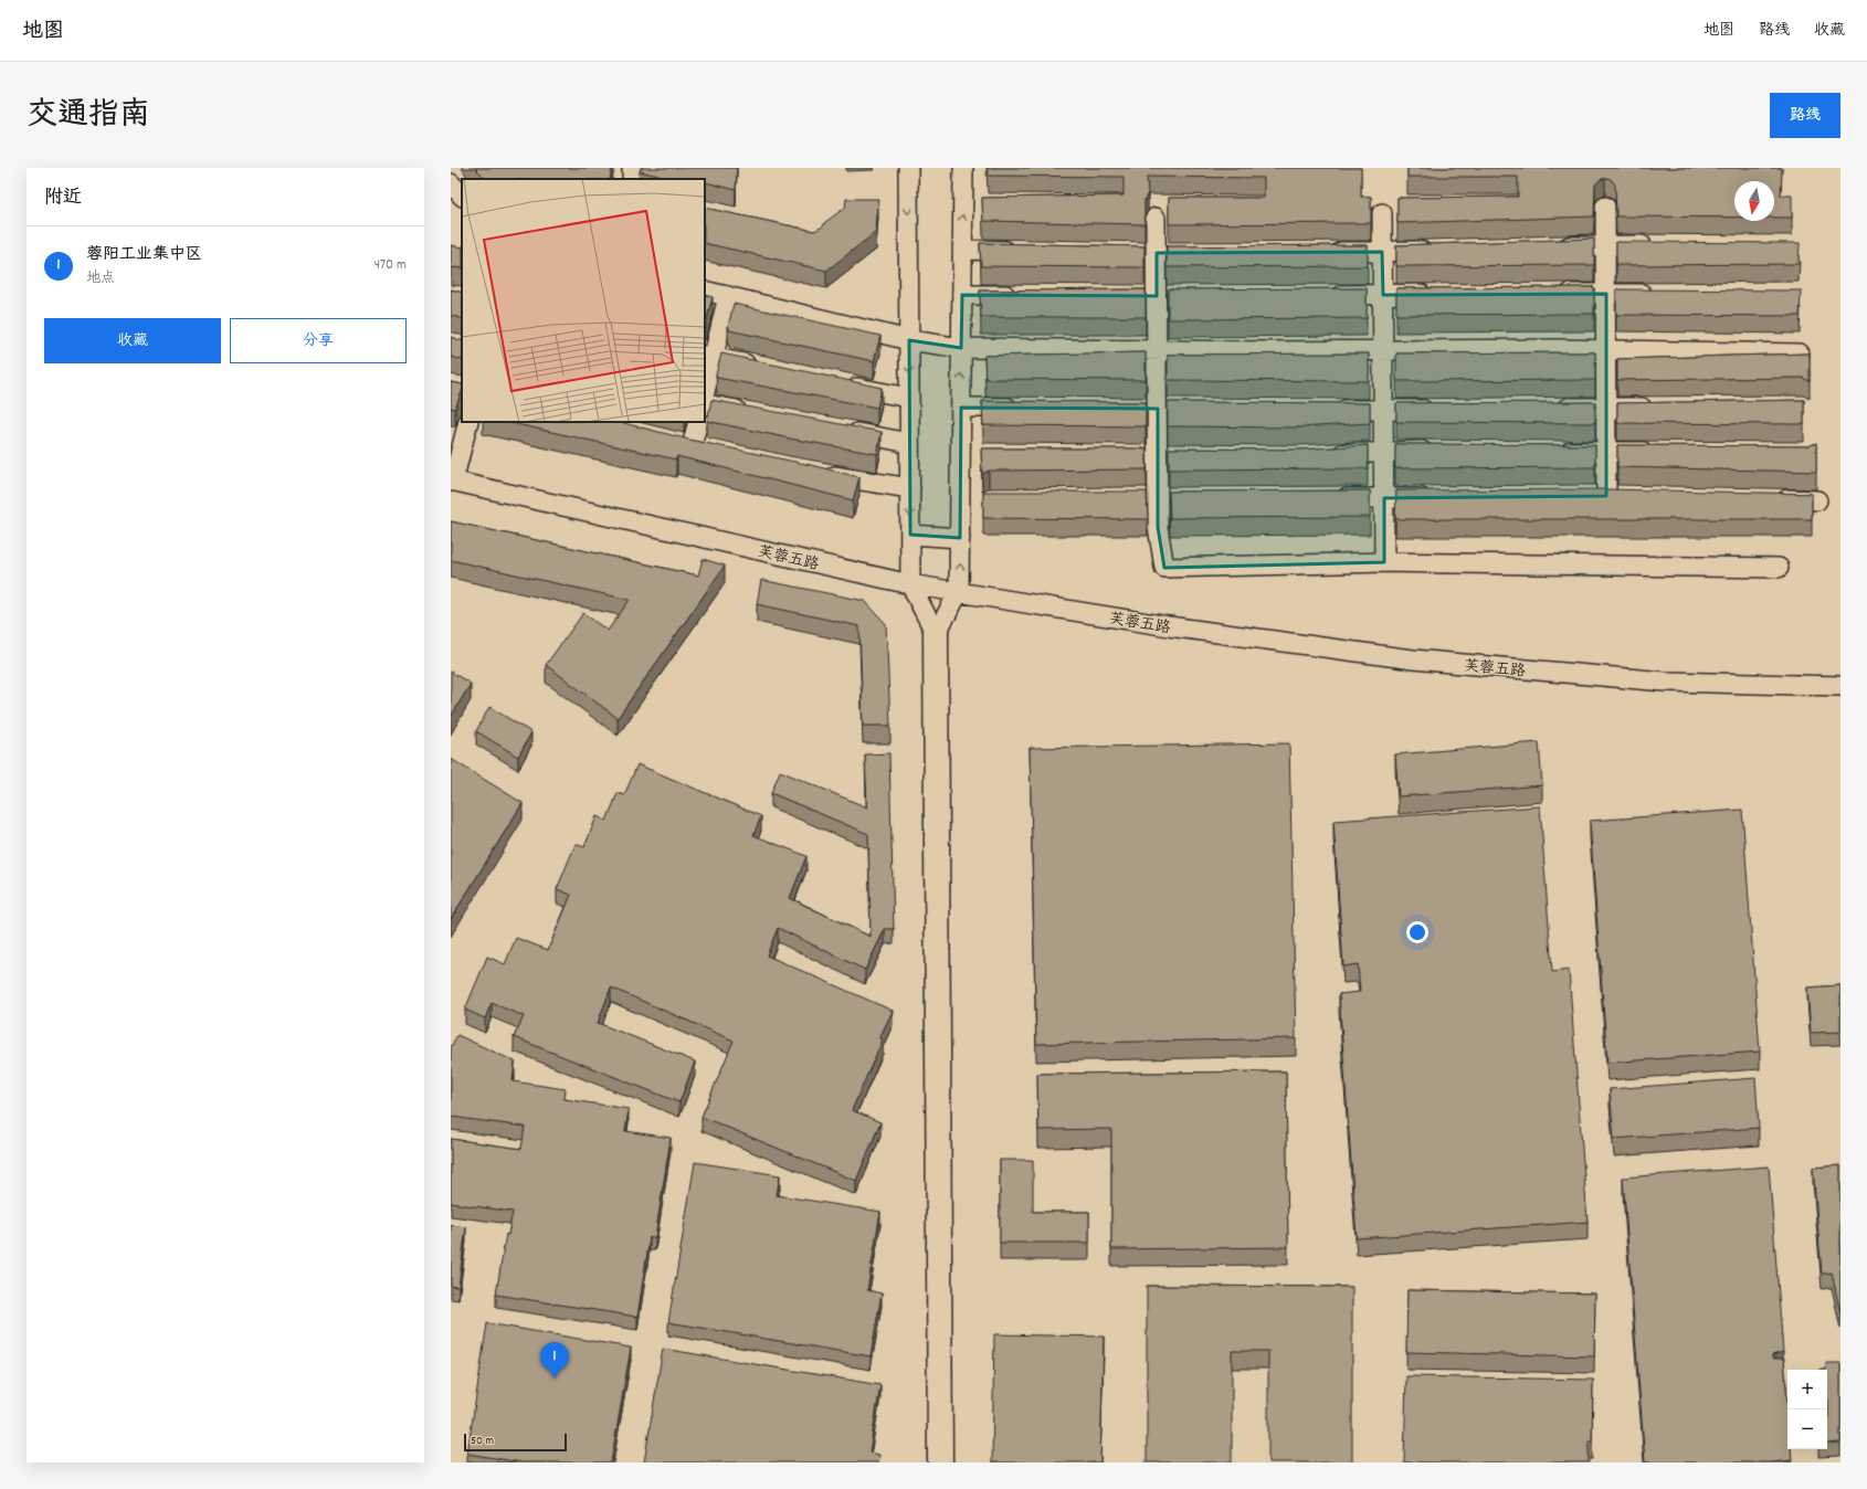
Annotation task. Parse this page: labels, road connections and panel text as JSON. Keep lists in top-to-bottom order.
{
  "streets": {
    "street": ["芙蓉五路"]
  },
  "scale_bar": "50 m",
  "north": "bottom",
  "page": {
    "header": "地图",
    "nav": ["地图", "路线", "收藏"],
    "title": "交通指南",
    "buttons": [
      "路线",
      ["收藏", "分享"]
    ],
    "heading": "附近",
    "list": [
      {
        "mark": "1",
        "name": "蓉阳工业集中区",
        "note": "地点",
        "value": "470 m"
      }
    ],
    "pins": "1",
    "map_buttons": ["+", "−"],
    "scale": "50 m"
  }
}
